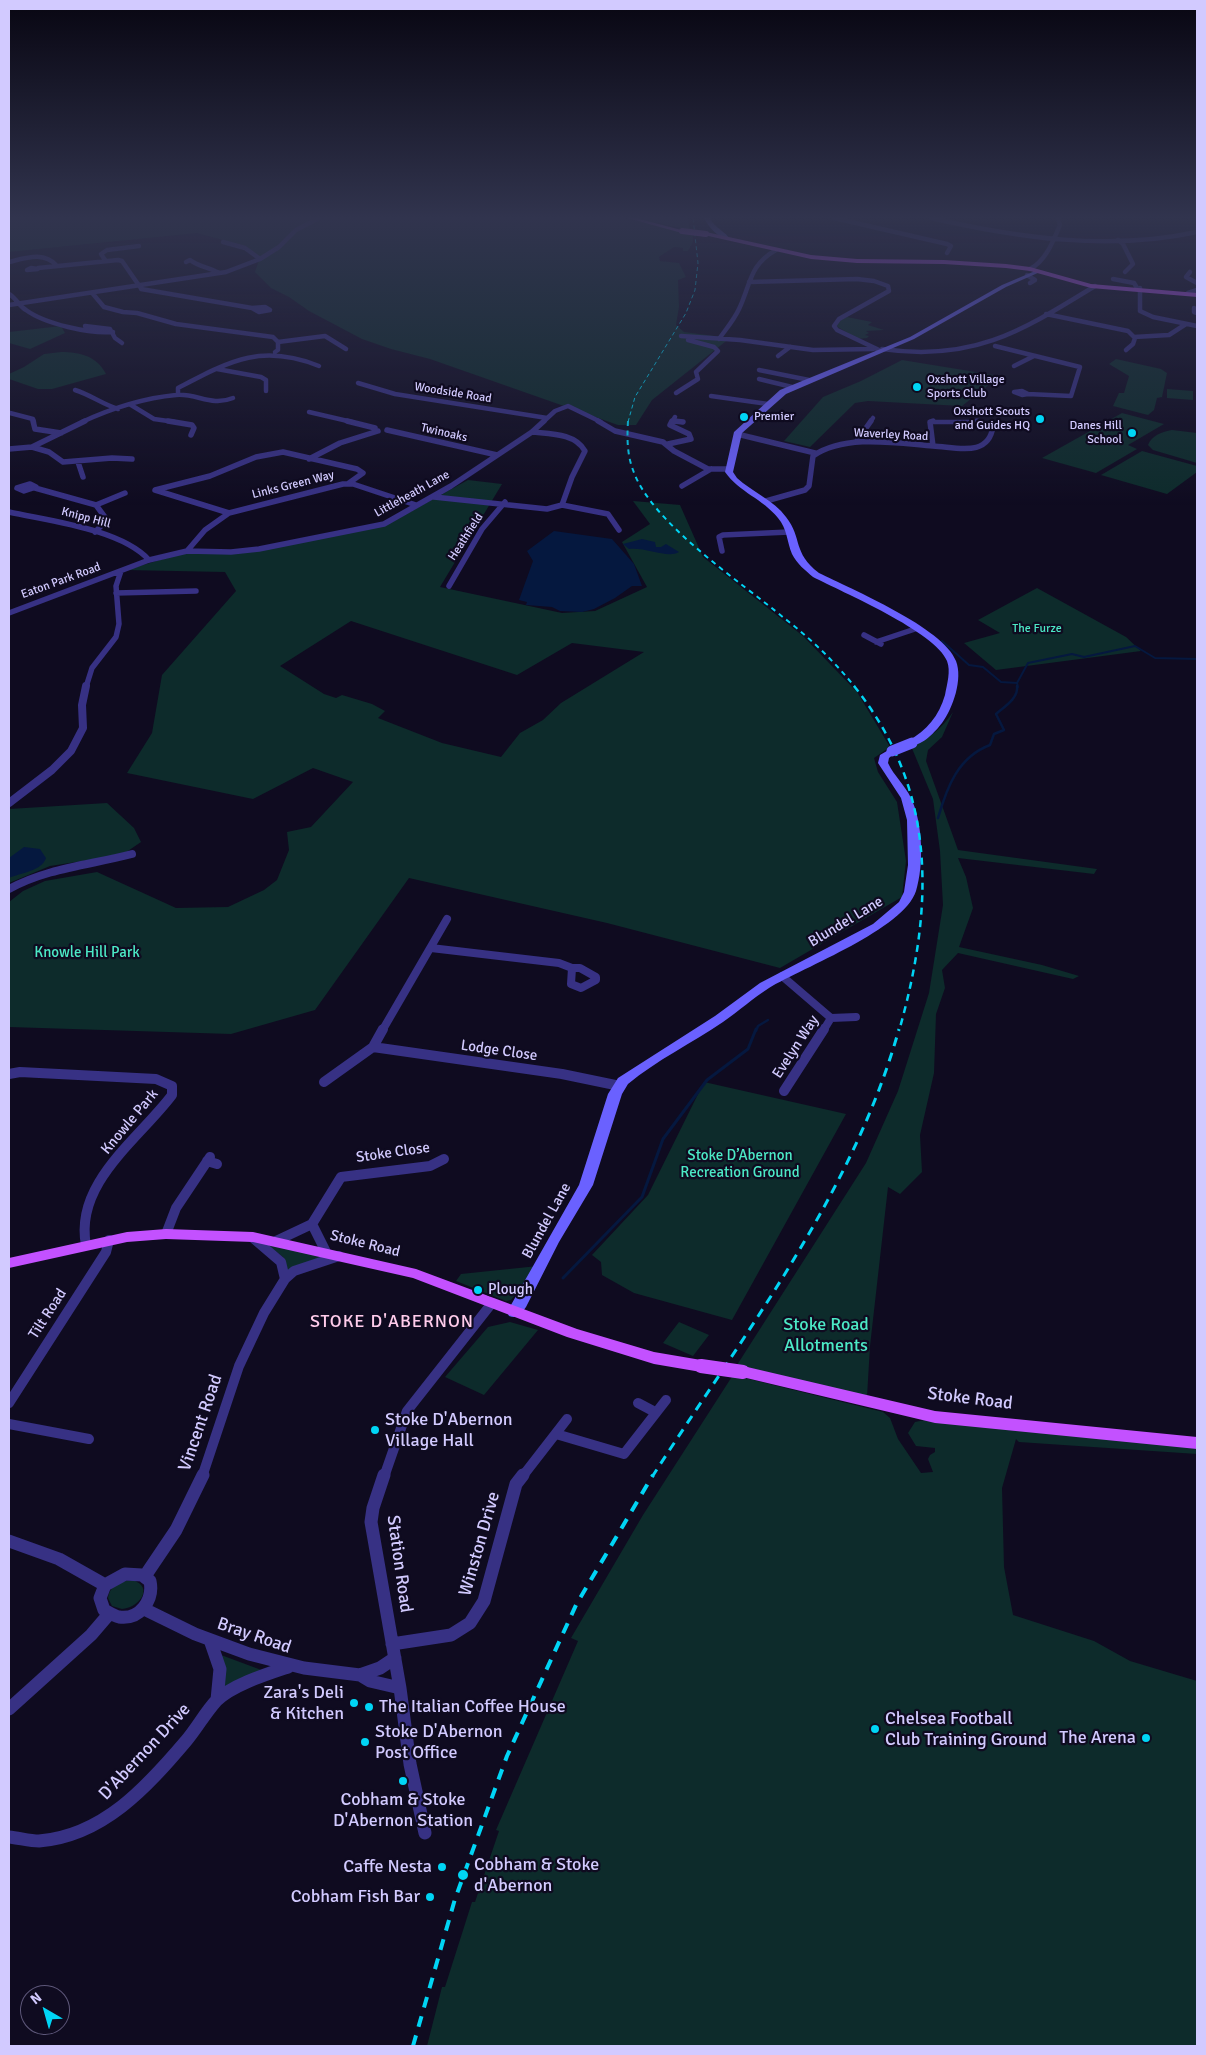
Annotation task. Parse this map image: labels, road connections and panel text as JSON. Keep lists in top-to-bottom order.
{
  "streets": {
    "main road": ["Stoke Road"],
    "street": [
      "Woodside Road",
      "Twinoaks",
      "Waverley Road",
      "Links Green Way",
      "Littleheath Lane",
      "Knipp Hill",
      "Heathfield",
      "Eaton Park Road",
      "Blundel Lane",
      "Evelyn Way",
      "Lodge Close",
      "Knowle Park",
      "Stoke Close",
      "Tilt Road",
      "Vincent Road",
      "Winston Drive",
      "Station Road",
      "Bray Road",
      "D'Abernon Drive"
    ]
  },
  "crossings": [
    ["Woodside Road", "Littleheath Lane"],
    ["Twinoaks", "Littleheath Lane"],
    ["Links Green Way", "Littleheath Lane"],
    ["Littleheath Lane", "Knipp Hill"],
    ["Littleheath Lane", "Eaton Park Road"],
    ["Blundel Lane", "Evelyn Way"],
    ["Blundel Lane", "Lodge Close"],
    ["Blundel Lane", "Stoke Road"],
    ["Knowle Park", "Stoke Road"],
    ["Stoke Road", "Tilt Road"],
    ["Stoke Road", "Vincent Road"],
    ["Stoke Road", "Station Road"],
    ["Vincent Road", "Bray Road"],
    ["Winston Drive", "Station Road"],
    ["Station Road", "Bray Road"],
    ["Bray Road", "D'Abernon Drive"]
  ],
  "districts": ["STOKE D'ABERNON"],
  "parks": [
    "The Furze",
    "Knowle Hill Park",
    "Stoke D’Abernon Recreation Ground",
    "Stoke Road Allotments"
  ],
  "places": [
    "Oxshott Village Sports Club",
    "Premier",
    "Oxshott Scouts and Guides HQ",
    "Danes Hill School",
    "Plough",
    "Stoke D'Abernon Village Hall",
    "Zara's Deli & Kitchen",
    "The Italian Coffee House",
    "Chelsea Football Club Training Ground",
    "The Arena",
    "Stoke D'Abernon Post Office",
    "Cobham & Stoke D'Abernon Station",
    "Caffe Nesta",
    "Cobham & Stoke d'Abernon",
    "Cobham Fish Bar"
  ],
  "north": "top left"
}
